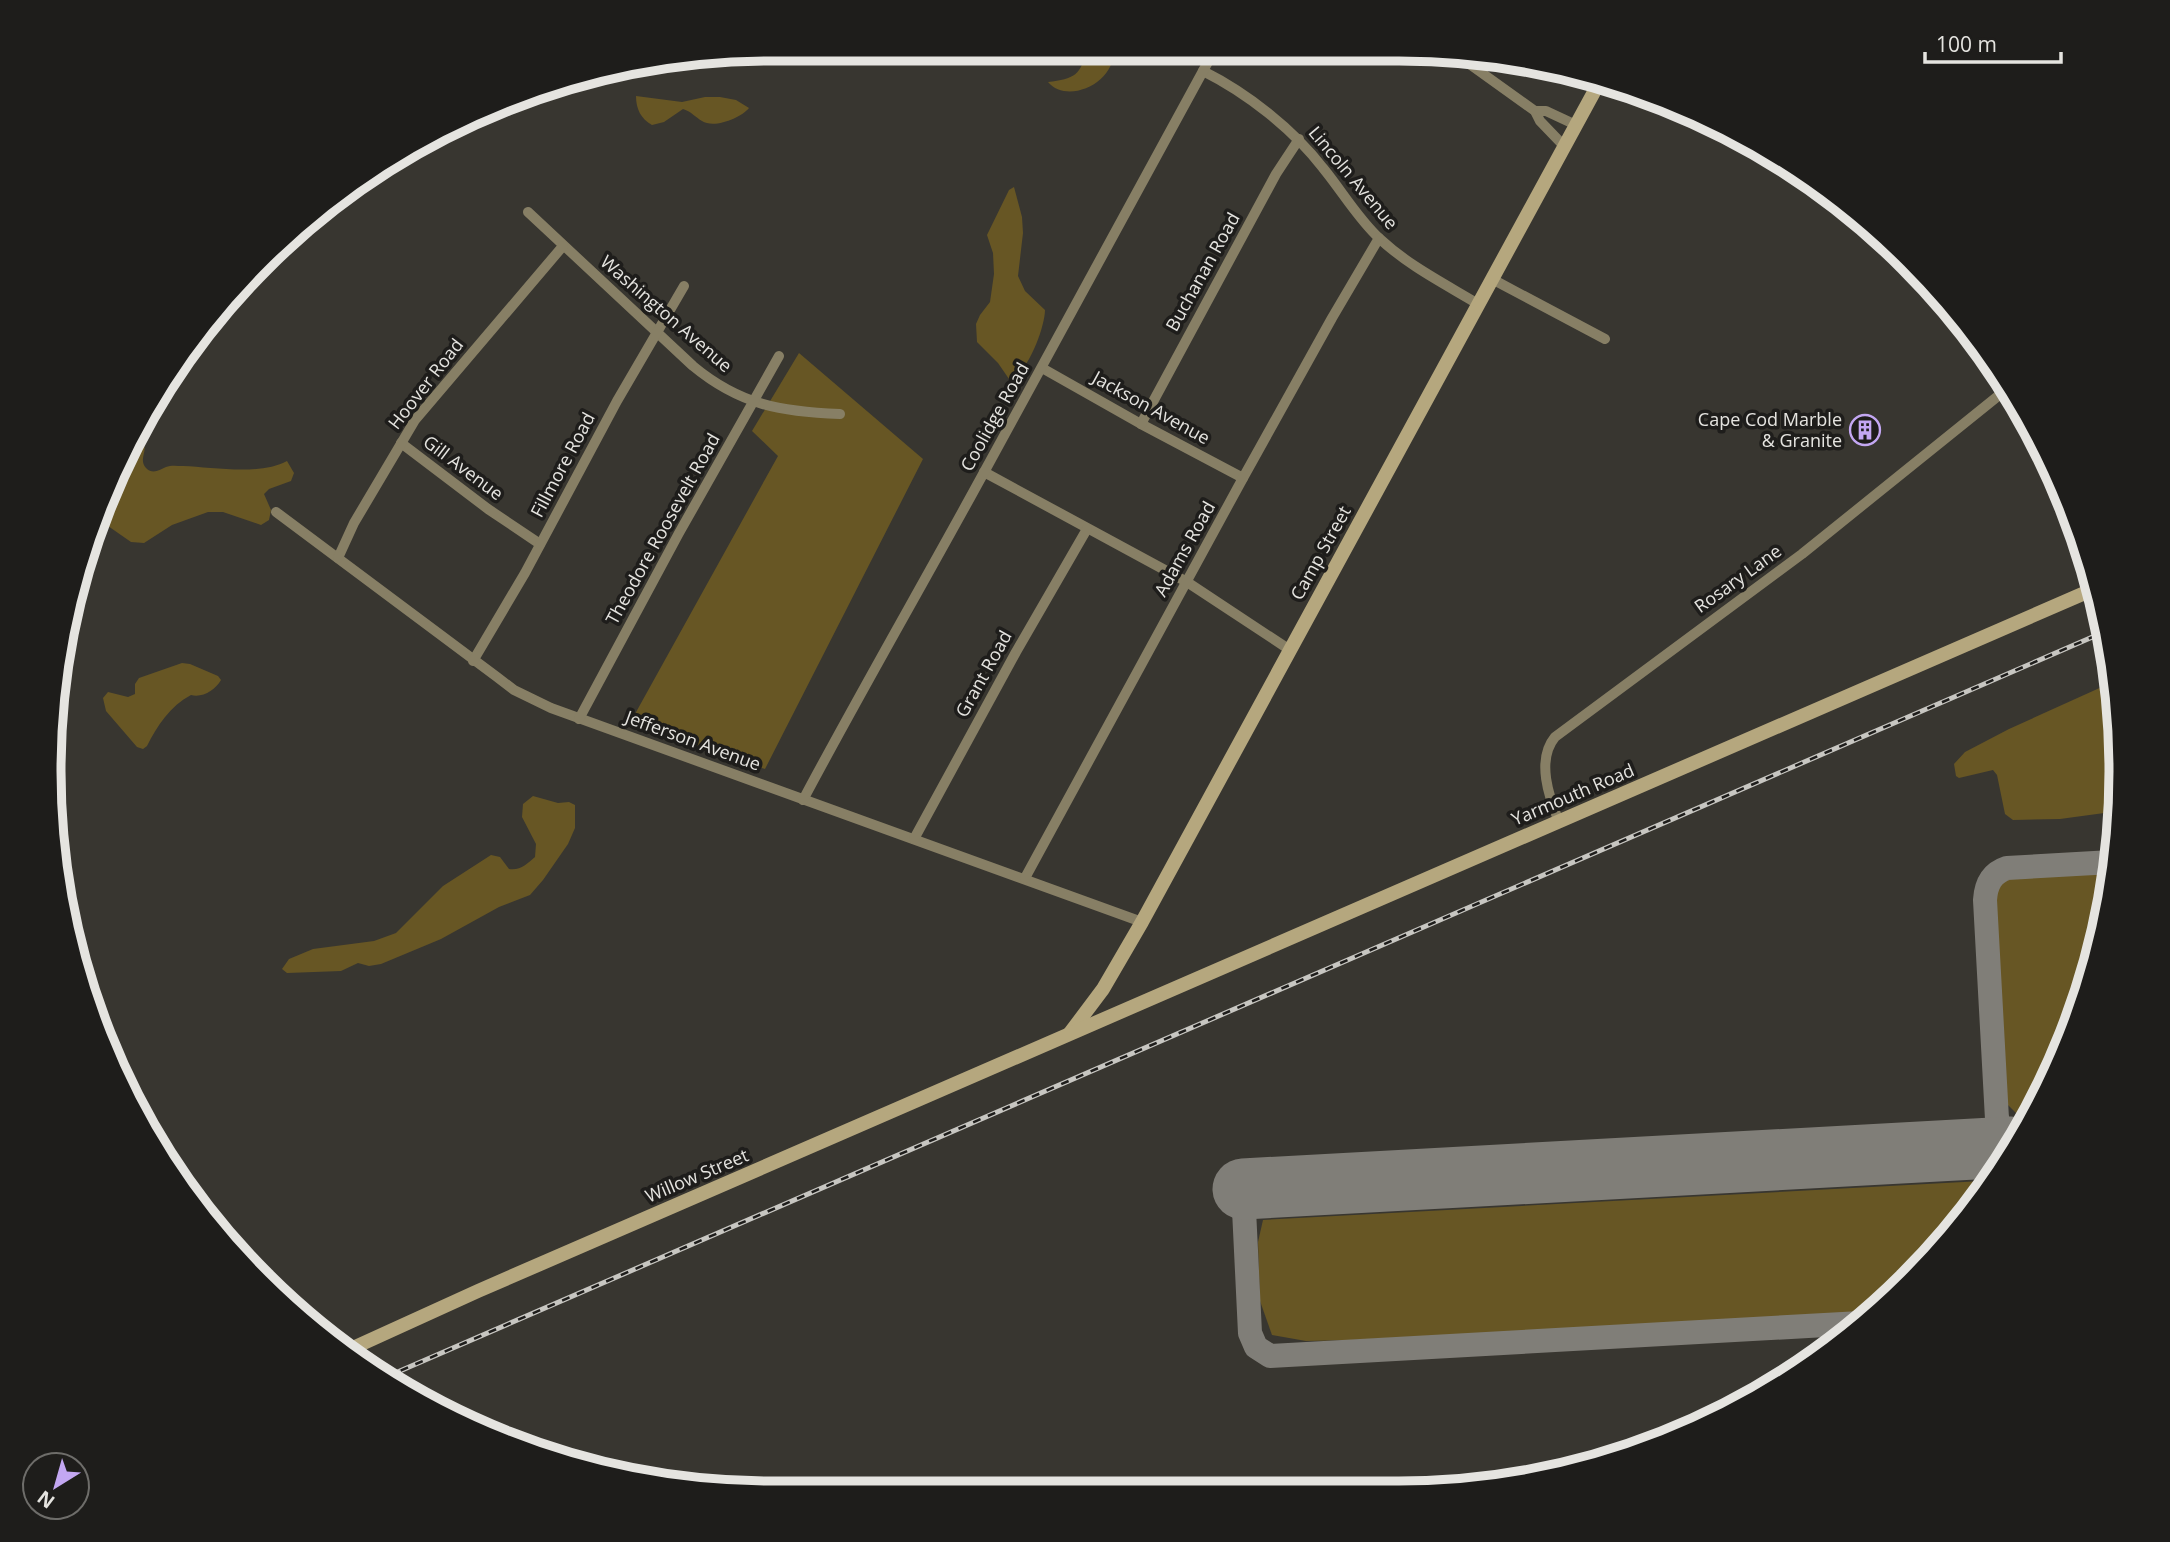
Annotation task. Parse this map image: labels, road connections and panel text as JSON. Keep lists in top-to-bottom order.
{
  "streets": {
    "main road": ["Camp Street", "Yarmouth Road", "Willow Street"],
    "street": [
      "Lincoln Avenue",
      "Buchanan Road",
      "Washington Avenue",
      "Hoover Road",
      "Jackson Avenue",
      "Coolidge Road",
      "Fillmore Road",
      "Gill Avenue",
      "Theodore Roosevelt Road",
      "Adams Road",
      "Rosary Lane",
      "Grant Road",
      "Jefferson Avenue"
    ]
  },
  "crossings": [
    ["Lincoln Avenue", "Buchanan Road"],
    ["Lincoln Avenue", "Coolidge Road"],
    ["Lincoln Avenue", "Adams Road"],
    ["Lincoln Avenue", "Camp Street"],
    ["Buchanan Road", "Jackson Avenue"],
    ["Washington Avenue", "Hoover Road"],
    ["Washington Avenue", "Fillmore Road"],
    ["Washington Avenue", "Theodore Roosevelt Road"],
    ["Hoover Road", "Gill Avenue"],
    ["Hoover Road", "Jefferson Avenue"],
    ["Jackson Avenue", "Coolidge Road"],
    ["Jackson Avenue", "Adams Road"],
    ["Coolidge Road", "Jefferson Avenue"],
    ["Fillmore Road", "Gill Avenue"],
    ["Fillmore Road", "Jefferson Avenue"],
    ["Theodore Roosevelt Road", "Jefferson Avenue"],
    ["Adams Road", "Jefferson Avenue"],
    ["Camp Street", "Jefferson Avenue"],
    ["Camp Street", "Yarmouth Road"],
    ["Camp Street", "Willow Street"],
    ["Rosary Lane", "Yarmouth Road"],
    ["Grant Road", "Jefferson Avenue"],
    ["Yarmouth Road", "Willow Street"]
  ],
  "places": {
    "building": ["Cape Cod Marble & Granite"]
  },
  "scale_bar": "100 m",
  "north": "bottom left"
}
